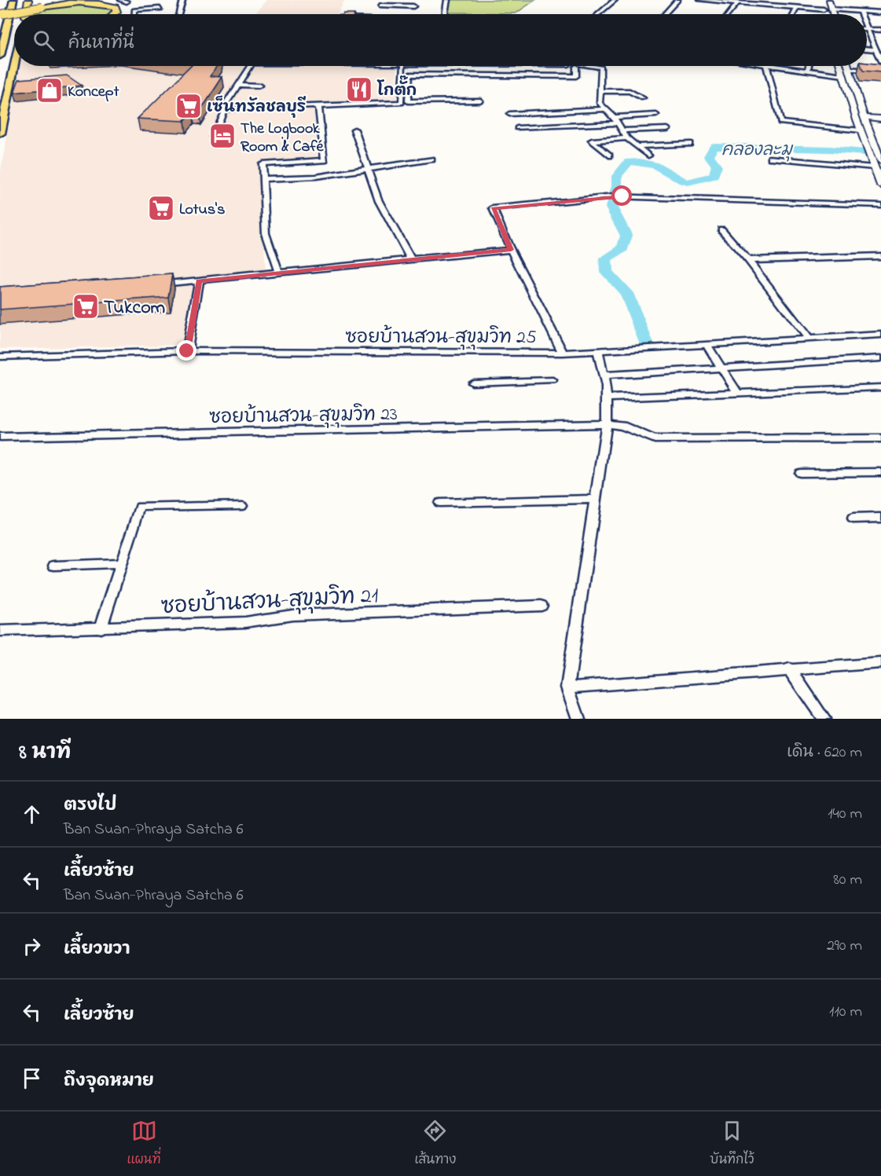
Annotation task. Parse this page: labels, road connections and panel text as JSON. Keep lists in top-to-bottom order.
{
  "streets": {
    "street": ["ซอยบ้านสวน-สุขุมวิท 25", "ซอยบ้านสวน-สุขุมวิท 23", "ซอยบ้านสวน-สุขุมวิท 21"]
  },
  "water": ["คลองละมุ"],
  "places": {
    "restaurant": ["โกตั๊ก"],
    "shop": ["Koncept"],
    "supermarket": ["เซ็นทรัลชลบุรี", "Lotus's", "Tukcom"],
    "hotel": ["The Logbook Room & Café"]
  },
  "page": {
    "search": "ค้นหาที่นี่",
    "heading": ["8 นาที", "เดิน · 620 m"],
    "list": [
      ["ตรงไป", "Ban Suan-Phraya Satcha 6", "140 m"],
      ["เลี้ยวซ้าย", "Ban Suan-Phraya Satcha 6", "80 m"],
      ["เลี้ยวขวา", "290 m"],
      ["เลี้ยวซ้าย", "110 m"],
      "ถึงจุดหมาย"
    ],
    "nav": ["แผนที่", "เส้นทาง", "บันทึกไว้"]
  }
}
